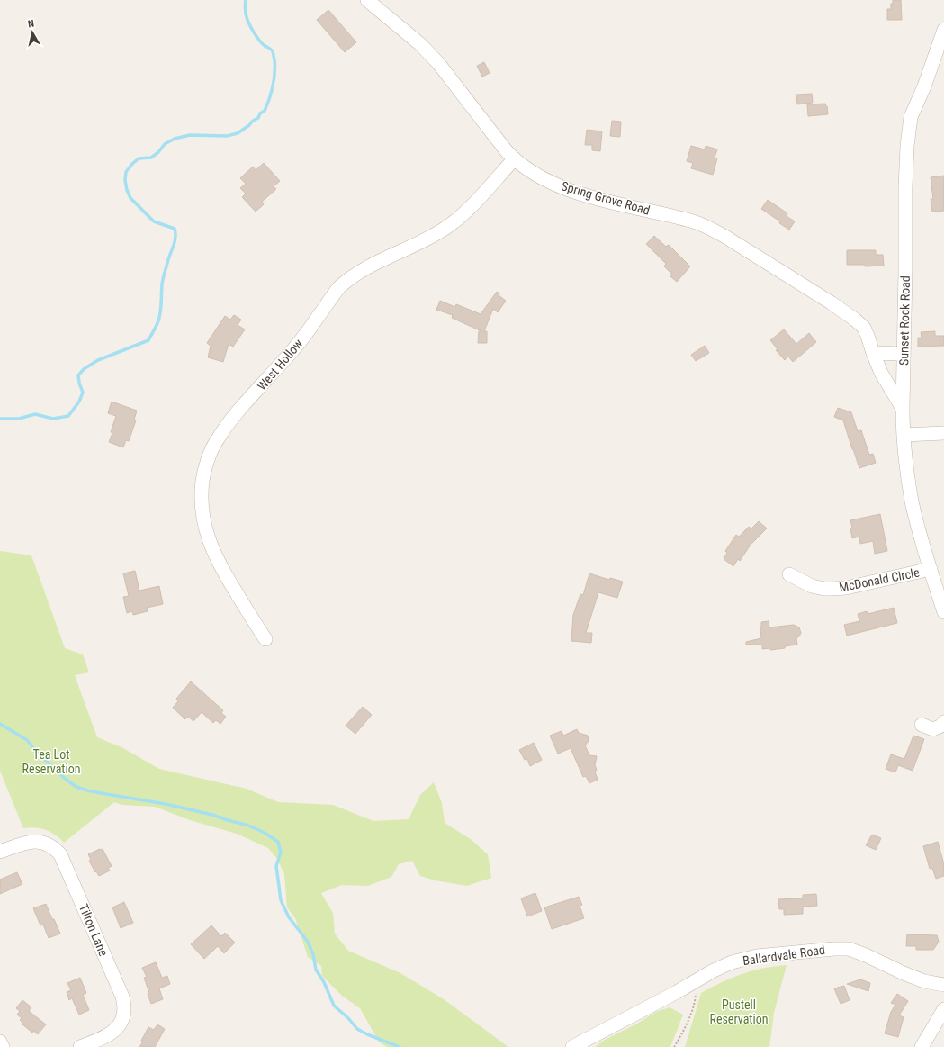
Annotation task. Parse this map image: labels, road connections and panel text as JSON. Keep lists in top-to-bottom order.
{
  "streets": {
    "street": [
      "Spring Grove Road",
      "Sunset Rock Road",
      "West Hollow",
      "McDonald Circle",
      "Tilton Lane",
      "Ballardvale Road"
    ]
  },
  "crossings": [
    ["Spring Grove Road", "Sunset Rock Road"],
    ["Spring Grove Road", "West Hollow"],
    ["Sunset Rock Road", "McDonald Circle"]
  ],
  "parks": ["Tea Lot Reservation", "Pustell Reservation"],
  "north": "top"
}
